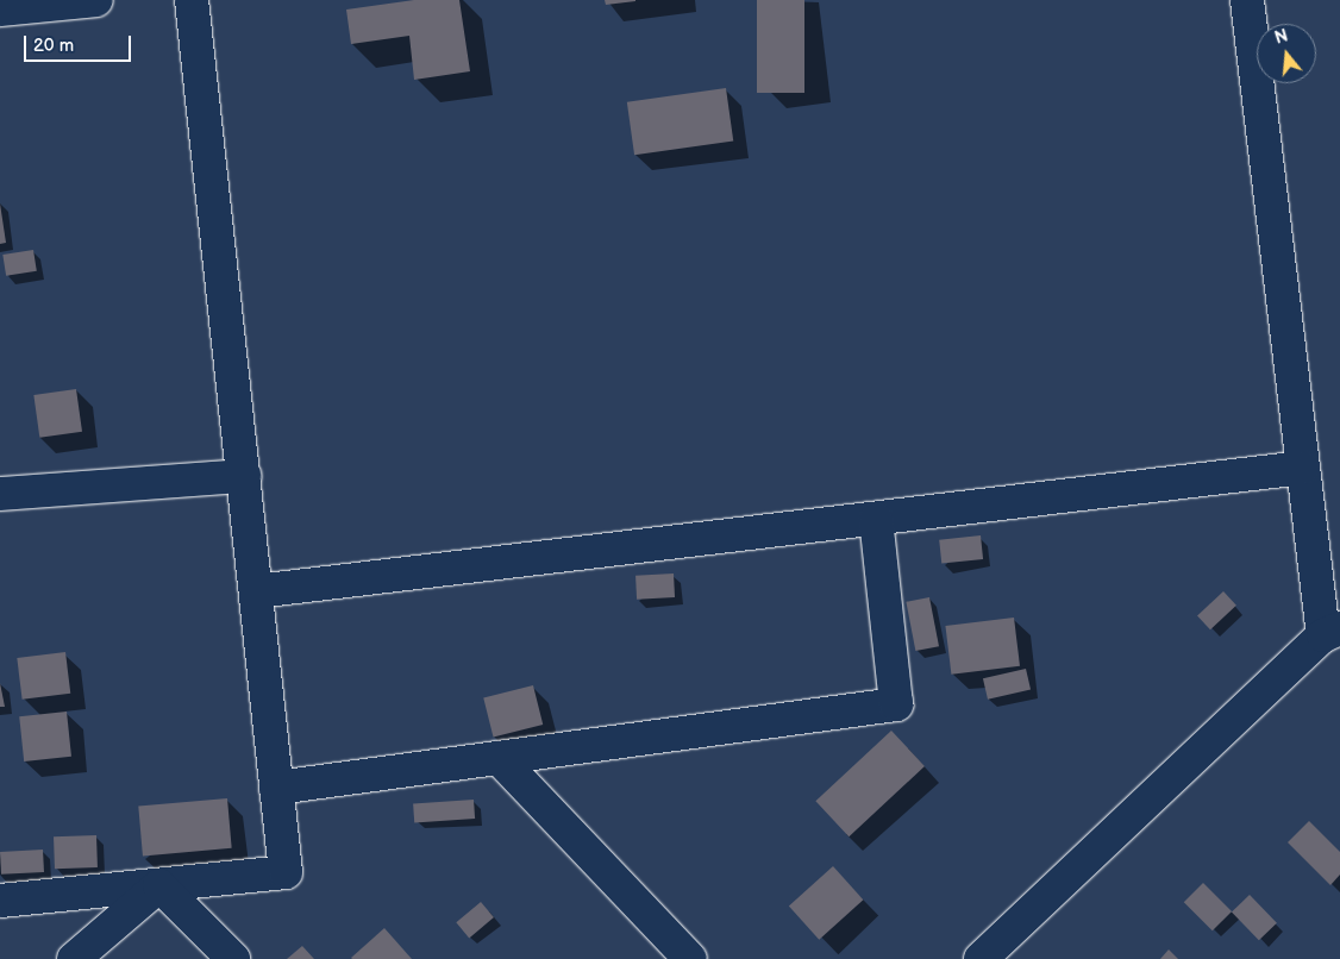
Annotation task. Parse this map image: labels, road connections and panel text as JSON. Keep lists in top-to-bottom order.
{
  "scale_bar": "20 m",
  "north": "top"
}
